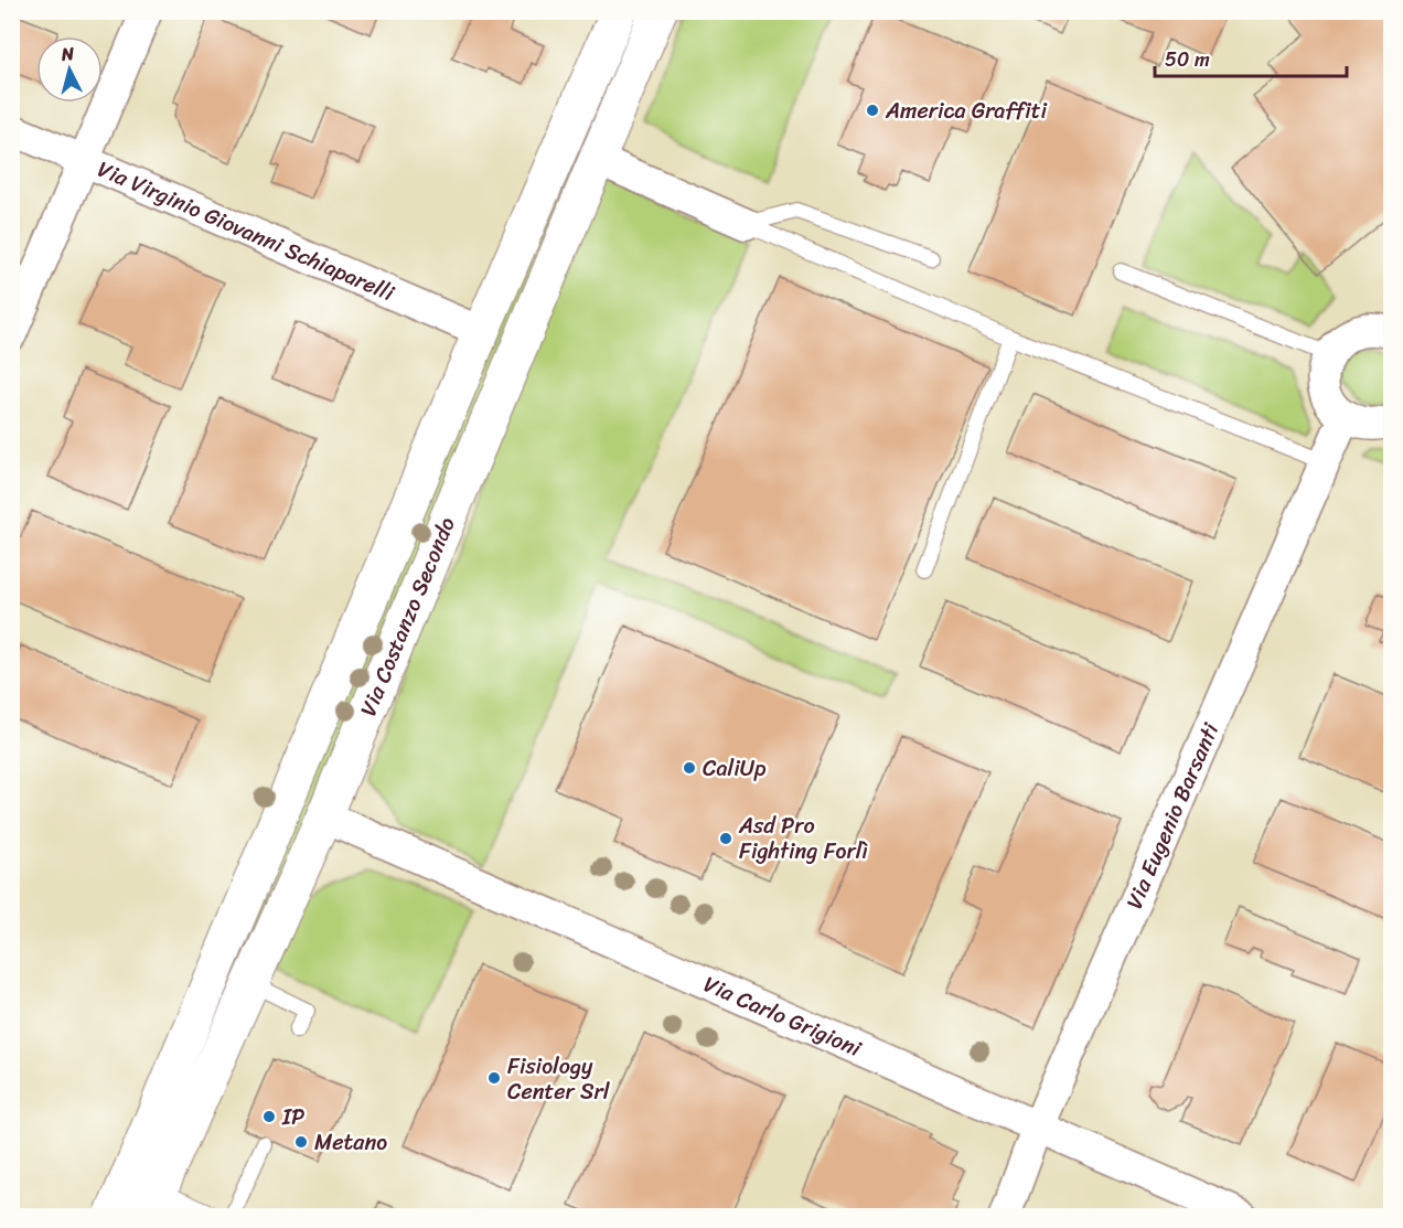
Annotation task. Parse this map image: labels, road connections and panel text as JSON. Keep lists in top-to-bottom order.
{
  "streets": {
    "street": [
      "Via Virginio Giovanni Schiaparelli",
      "Via Costanzo Secondo",
      "Via Eugenio Barsanti",
      "Via Carlo Grigioni"
    ]
  },
  "crossings": [
    ["Via Virginio Giovanni Schiaparelli", "Via Costanzo Secondo"],
    ["Via Costanzo Secondo", "Via Carlo Grigioni"],
    ["Via Eugenio Barsanti", "Via Carlo Grigioni"]
  ],
  "places": [
    "America Graffiti",
    "CaliUp",
    "Asd Pro Fighting Forlì",
    "Fisiology Center Srl",
    "IP",
    "Metano"
  ],
  "scale_bar": "50 m",
  "north": "top"
}
